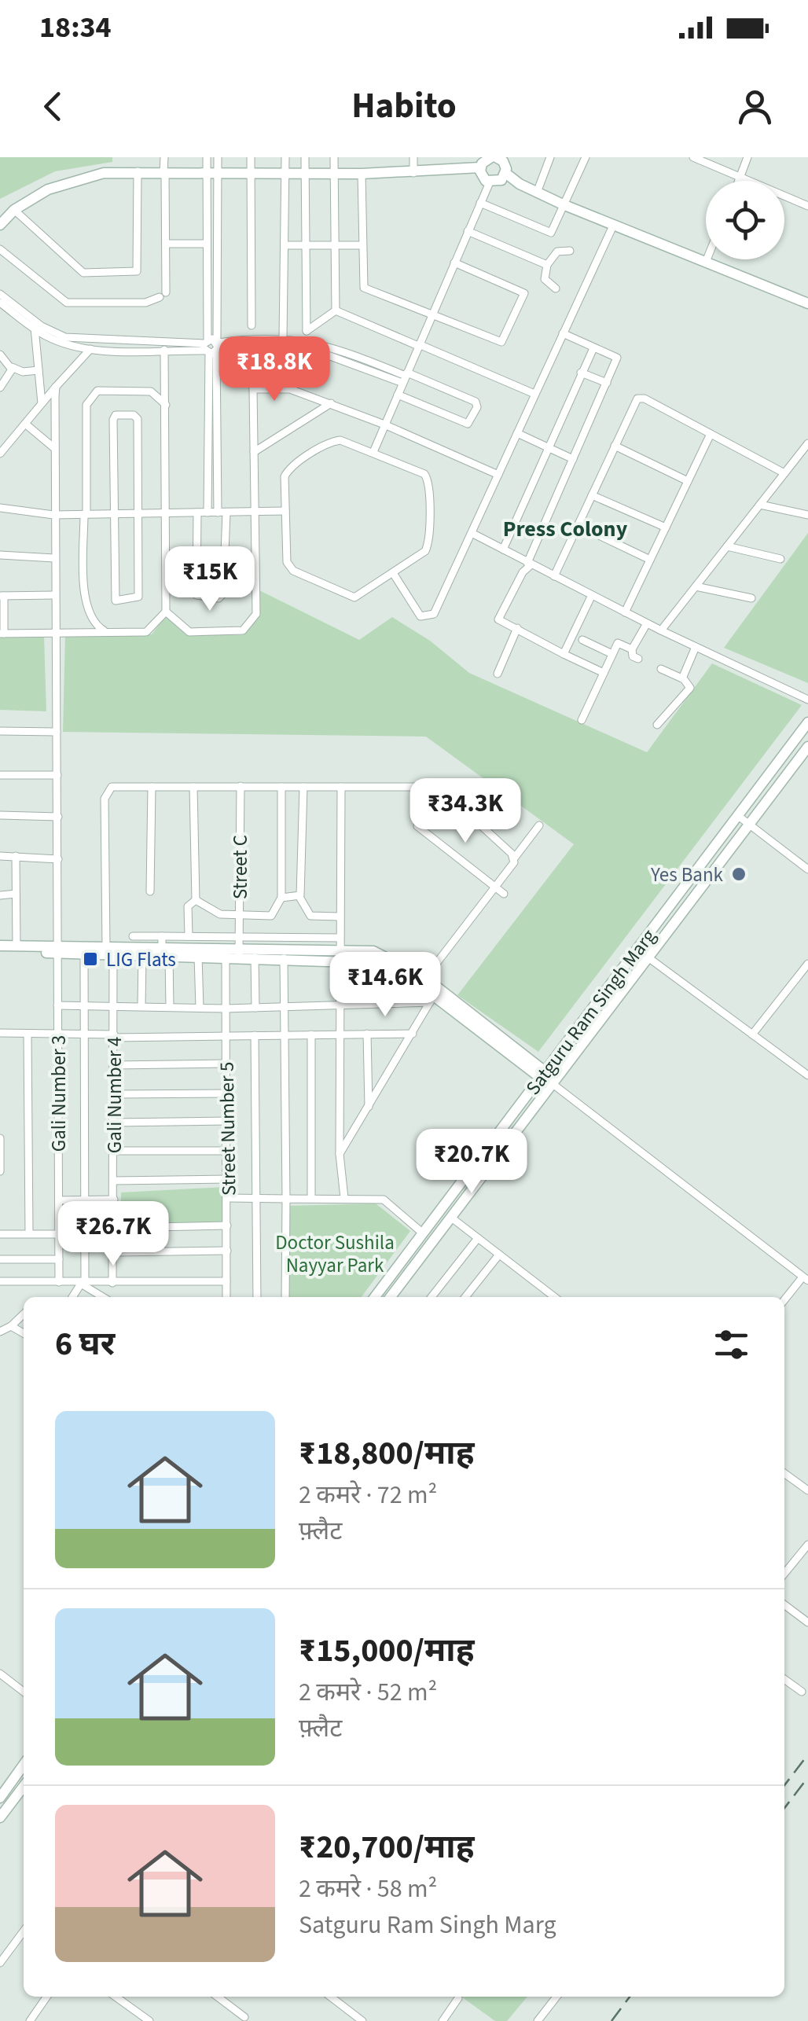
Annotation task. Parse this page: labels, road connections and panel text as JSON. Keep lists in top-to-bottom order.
{
  "streets": {
    "street": [
      "Street C",
      "Satguru Ram Singh Marg",
      "Gali Number 3",
      "Gali Number 4",
      "Street Number 5"
    ]
  },
  "districts": ["Press Colony"],
  "parks": ["Doctor Sushila Nayyar Park"],
  "places": {
    "other": ["Yes Bank"],
    "transit": ["LIG Flats"]
  },
  "page": {
    "status": "18:34",
    "header": "Habito",
    "price": [
      "₹18.8K",
      "₹15K",
      "₹34.3K",
      "₹14.6K",
      "₹20.7K",
      "₹26.7K"
    ],
    "heading": "6 घर",
    "list": [
      {
        "name": "₹18,800/माह",
        "note": "2 कमरे · 72 m² · फ़्लैट"
      },
      {
        "name": "₹15,000/माह",
        "note": "2 कमरे · 52 m² · फ़्लैट"
      },
      {
        "name": "₹20,700/माह",
        "note": "2 कमरे · 58 m² · Satguru Ram Singh Marg"
      }
    ]
  }
}
